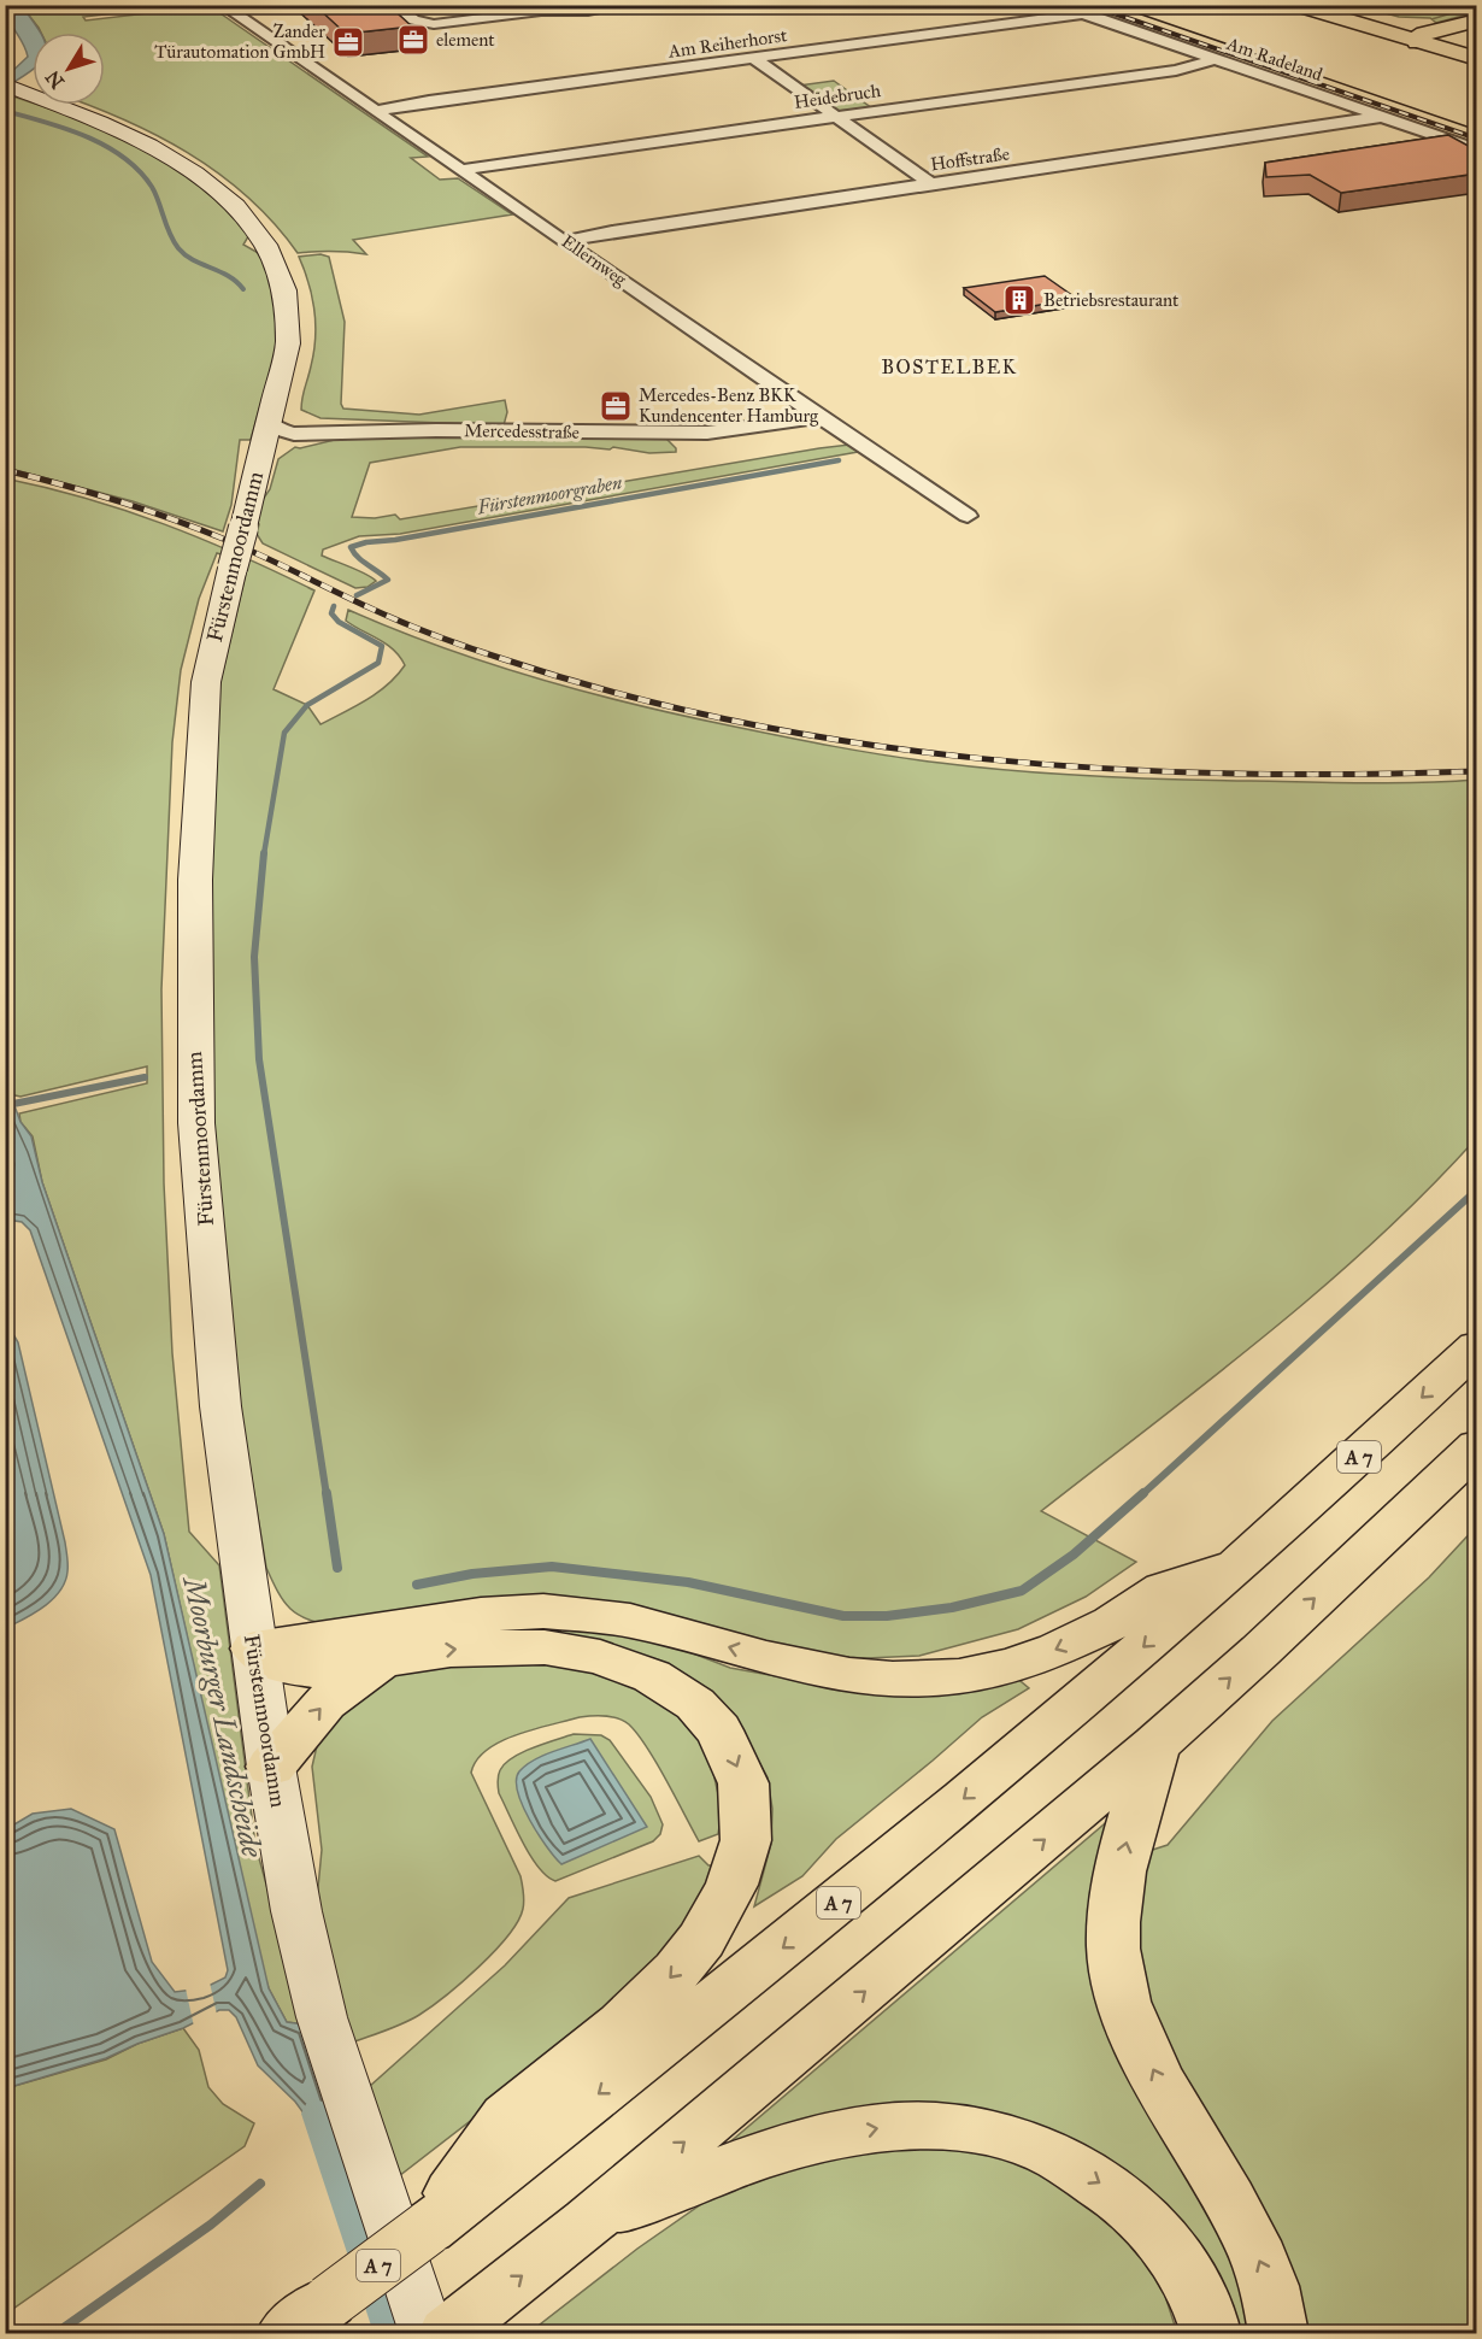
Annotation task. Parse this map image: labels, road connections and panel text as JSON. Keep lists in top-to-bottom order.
{
  "streets": {
    "main road": ["Fürstenmoordamm", "A 7"],
    "street": [
      "Am Reiherhorst",
      "Am Radeland",
      "Heidebruch",
      "Hoffstraße",
      "Ellernweg",
      "Mercedesstraße"
    ]
  },
  "crossings": [
    ["Am Reiherhorst", "Am Radeland"],
    ["Am Reiherhorst", "Ellernweg"],
    ["Am Radeland", "Heidebruch"],
    ["Am Radeland", "Hoffstraße"],
    ["Heidebruch", "Ellernweg"],
    ["Hoffstraße", "Ellernweg"],
    ["Ellernweg", "Mercedesstraße"],
    ["Mercedesstraße", "Fürstenmoordamm"]
  ],
  "districts": ["BOSTELBEK"],
  "water": ["Fürstenmoorgraben", "Moorburger Landscheide"],
  "places": {
    "office": ["element", "Zander Türautomation GmbH", "Mercedes-Benz BKK Kundencenter Hamburg"],
    "building": ["Betriebsrestaurant"]
  },
  "north": "bottom left"
}
